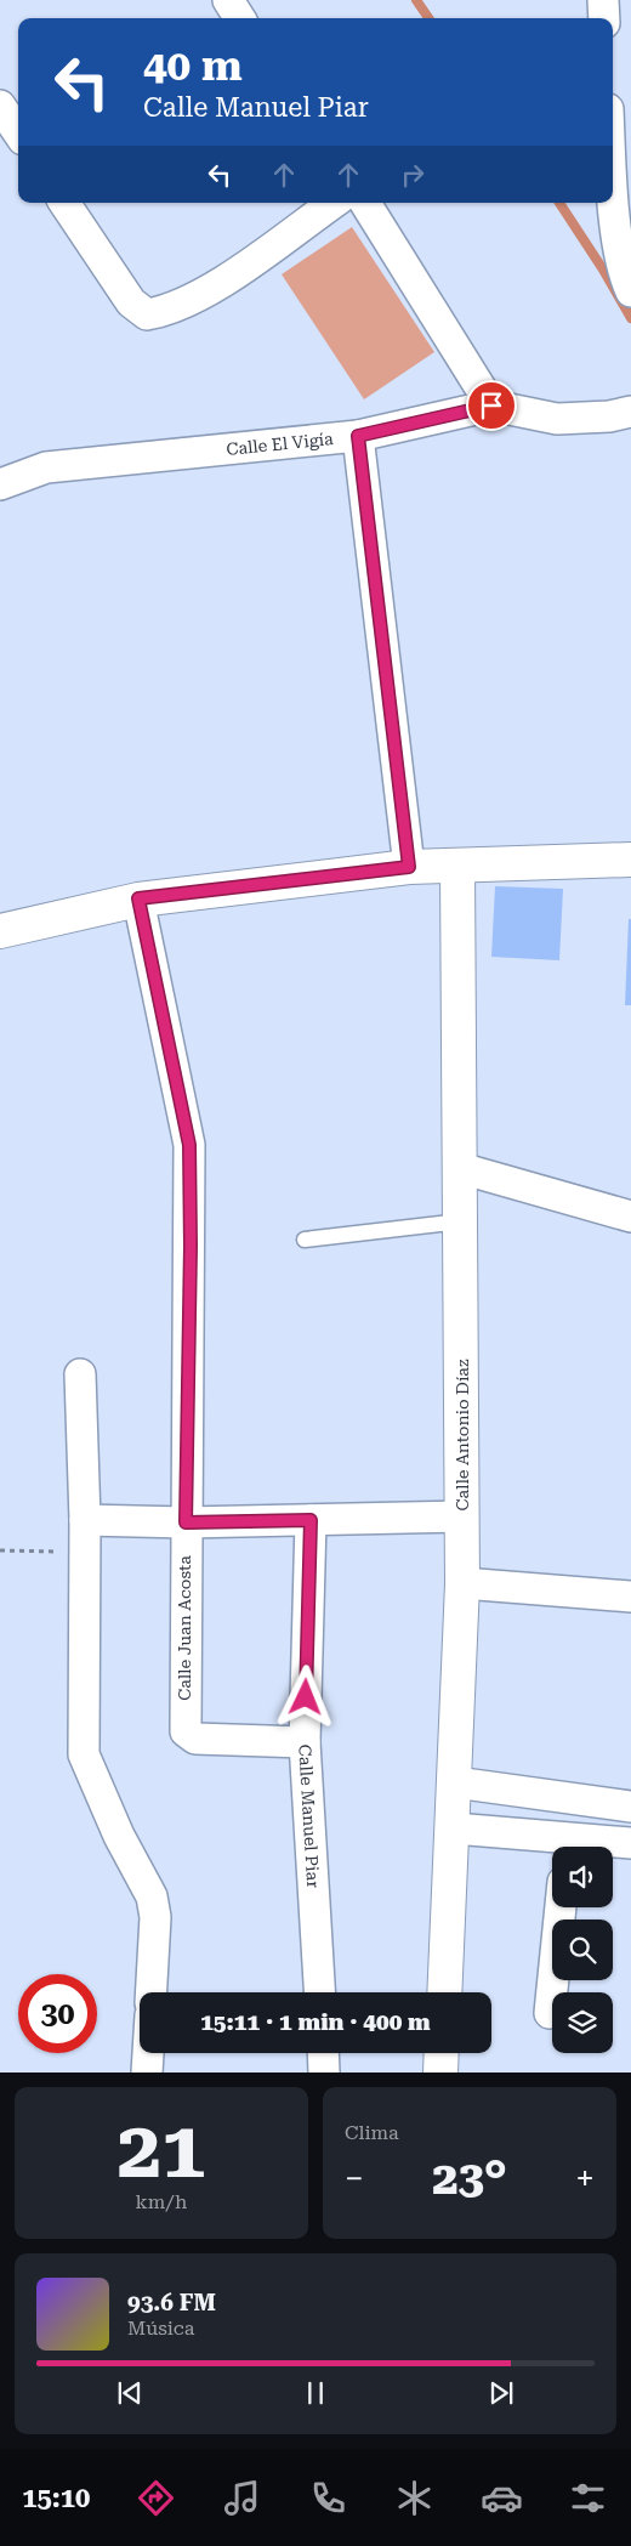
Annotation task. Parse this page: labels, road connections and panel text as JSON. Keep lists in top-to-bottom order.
{
  "streets": {
    "street": [
      "Calle El Vigía",
      "Calle Antonio Díaz",
      "Calle Juan Acosta",
      "Calle Manuel Piar"
    ]
  },
  "crossings": [
    ["Calle Juan Acosta", "Calle Manuel Piar"]
  ],
  "page": {
    "turn": ["40 m", "Calle Manuel Piar"],
    "limit": "30",
    "trip": "15:11 · 1 min · 400 m",
    "tile": [
      ["21", "km/h"],
      "Clima"
    ],
    "heat": ["−", "23°", "+"],
    "song": ["93.6 FM", "Música"],
    "tabs": "15:10"
  }
}
